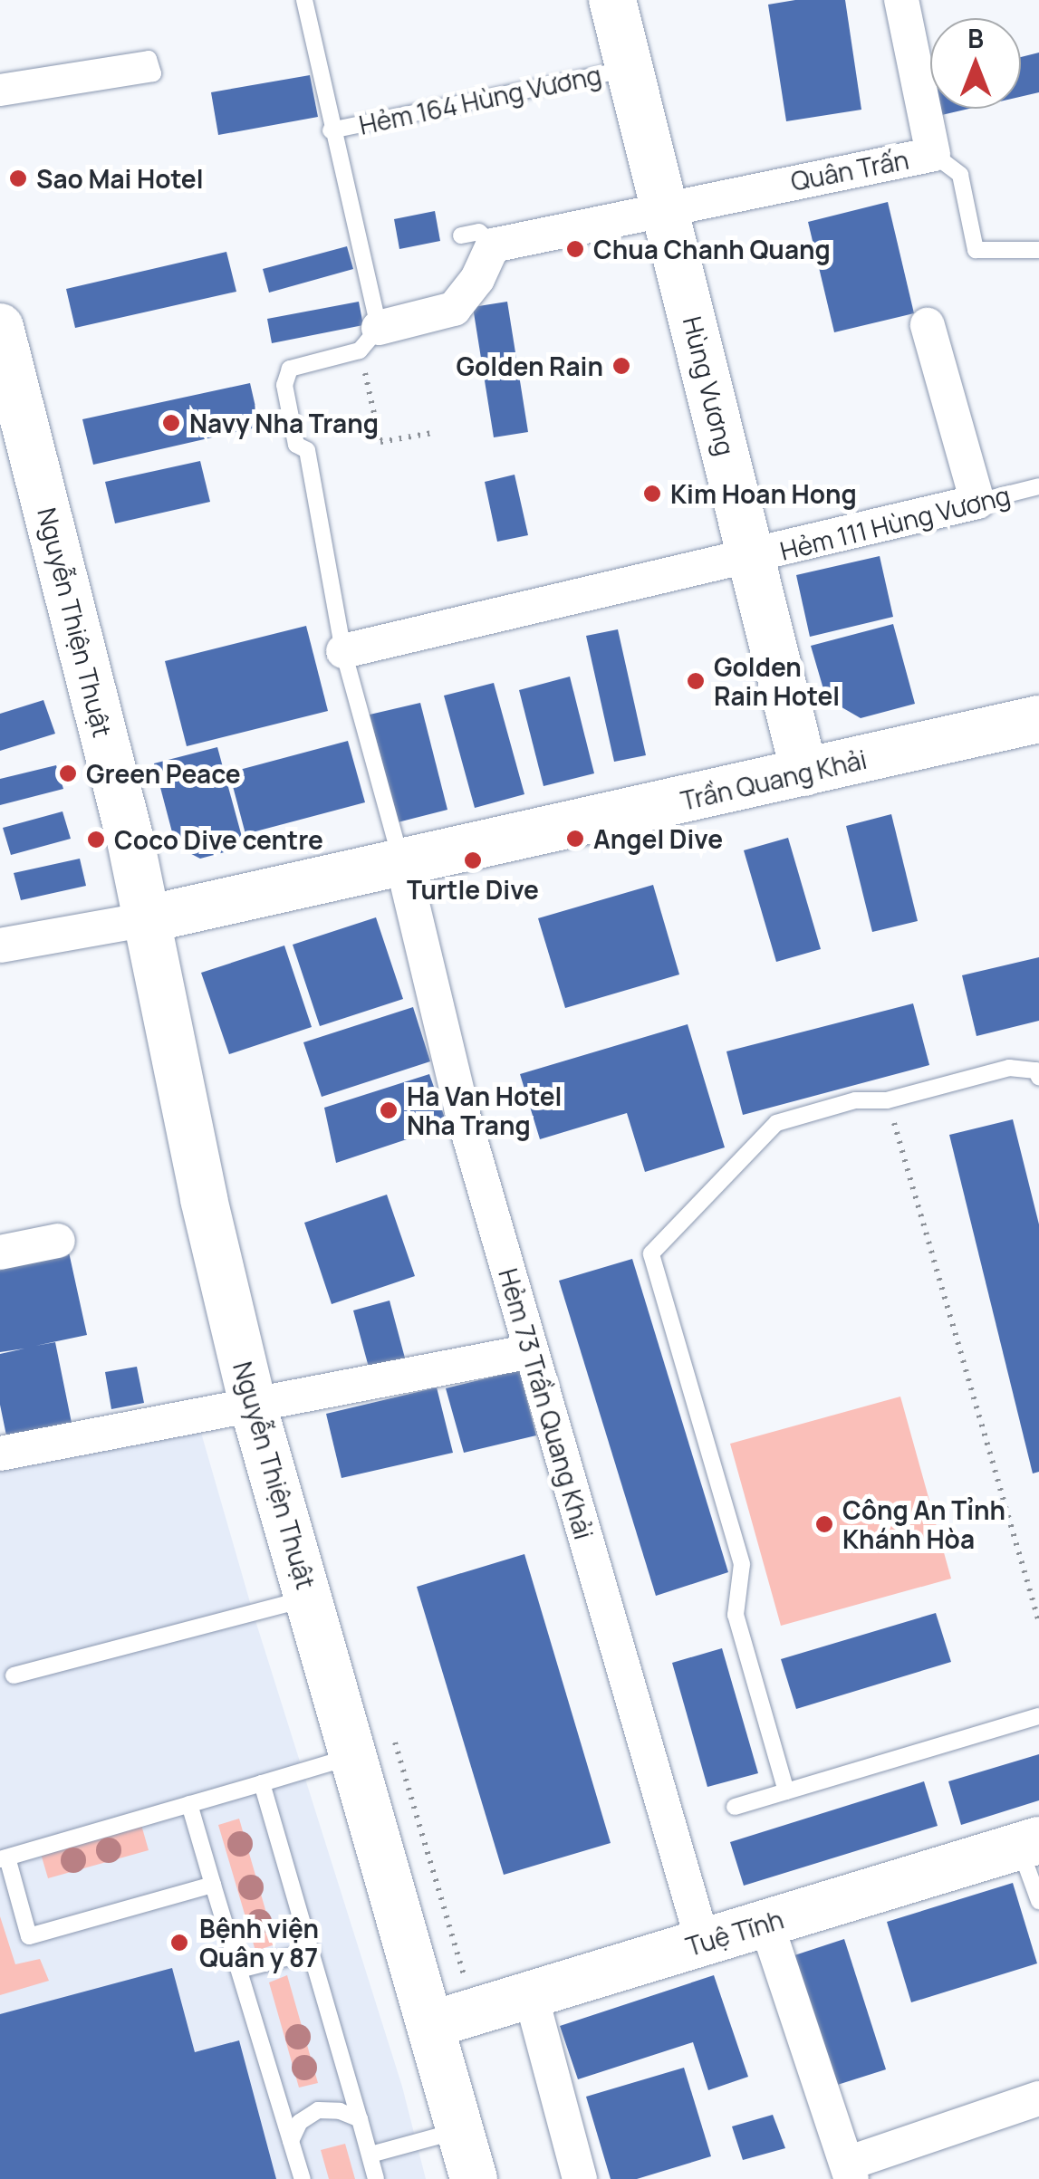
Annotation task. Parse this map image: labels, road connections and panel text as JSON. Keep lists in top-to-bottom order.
{
  "streets": {
    "street": [
      "Quân Trấn",
      "Hùng Vương",
      "Hẻm 111 Hùng Vương",
      "Nguyễn Thiện Thuật",
      "Trần Quang Khải",
      "Hẻm 73 Trần Quang Khải",
      "Tuệ Tĩnh"
    ],
    "lane": ["Hẻm 164 Hùng Vương"]
  },
  "crossings": [
    ["Hẻm 164 Hùng Vương", "Hùng Vương"],
    ["Quân Trấn", "Hùng Vương"],
    ["Hùng Vương", "Hẻm 111 Hùng Vương"],
    ["Hùng Vương", "Trần Quang Khải"],
    ["Nguyễn Thiện Thuật", "Tuệ Tĩnh"],
    ["Trần Quang Khải", "Hẻm 73 Trần Quang Khải"],
    ["Hẻm 73 Trần Quang Khải", "Tuệ Tĩnh"]
  ],
  "places": [
    "Sao Mai Hotel",
    "Chua Chanh Quang",
    "Golden Rain",
    "Navy Nha Trang",
    "Kim Hoan Hong",
    "Golden Rain Hotel",
    "Green Peace",
    "Angel Dive",
    "Coco Dive centre",
    "Turtle Dive",
    "Ha Van Hotel Nha Trang",
    "Công An Tỉnh Khánh Hòa",
    "Bệnh viện Quân y 87"
  ],
  "north": "top"
}
